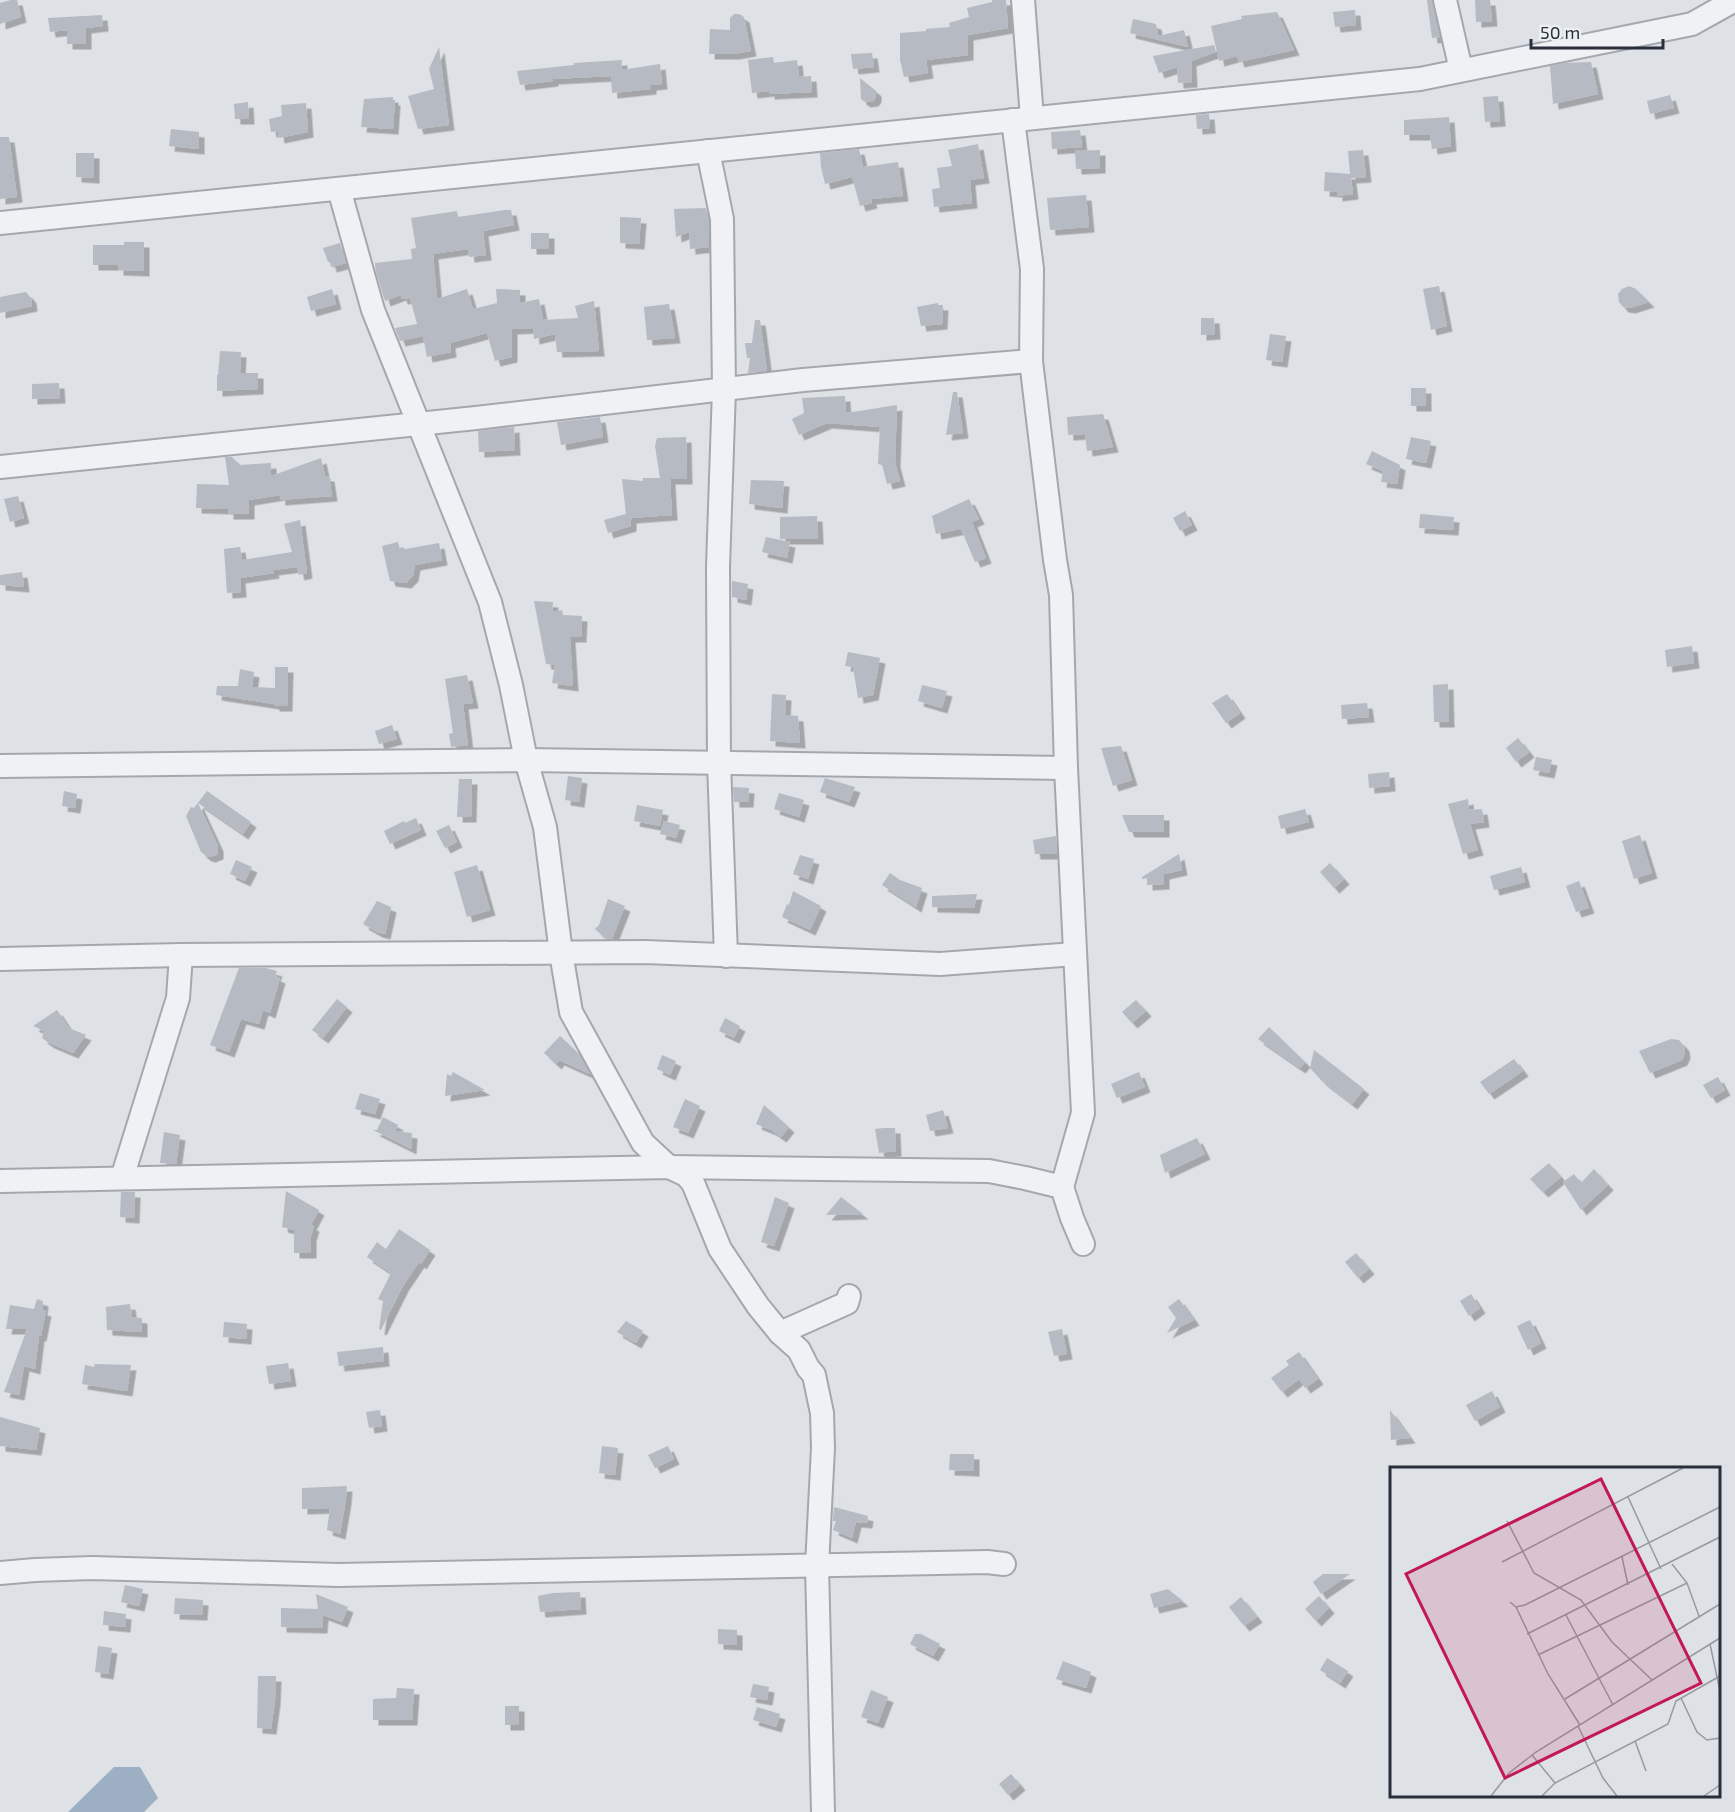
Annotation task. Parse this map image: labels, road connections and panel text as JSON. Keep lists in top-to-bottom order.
{
  "scale_bar": "50 m"
}
